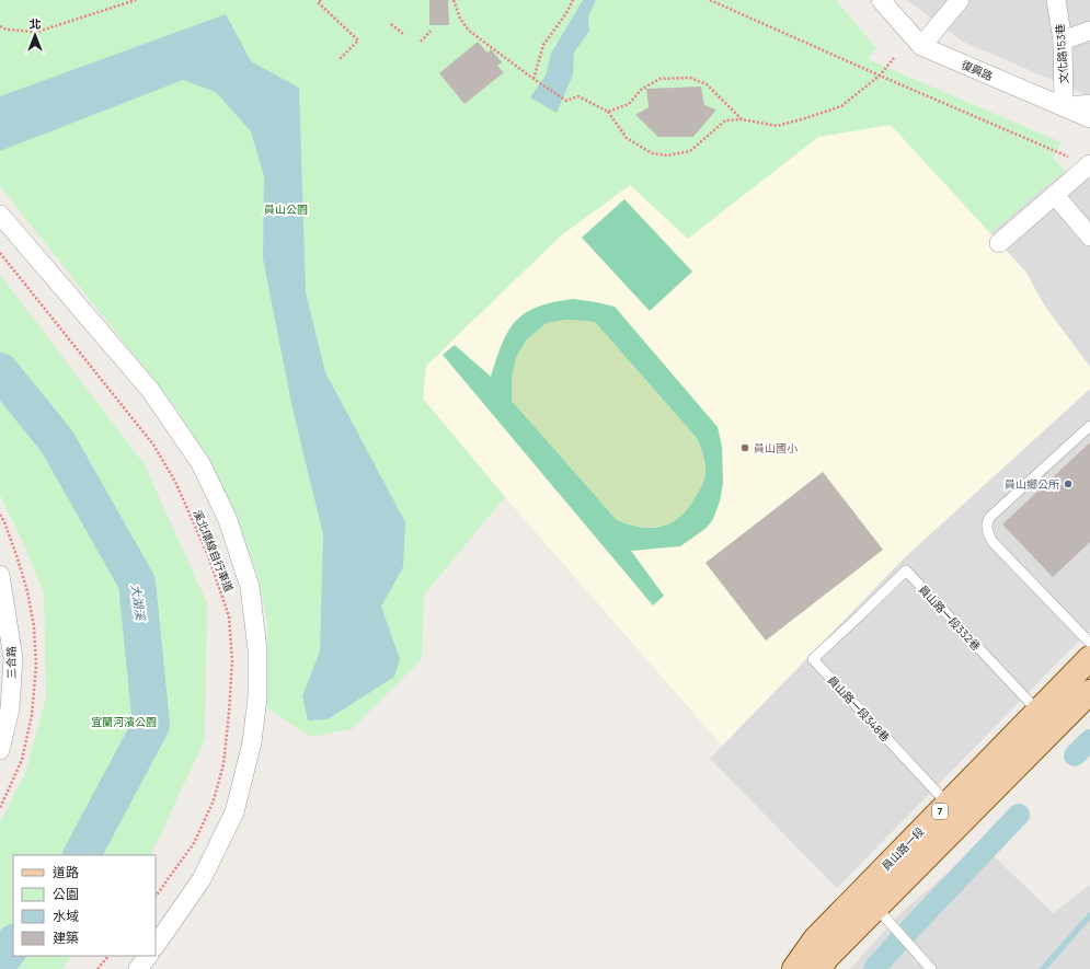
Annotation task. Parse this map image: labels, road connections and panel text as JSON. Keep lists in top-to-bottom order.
{
  "streets": {
    "main road": ["7", "員山路一段"],
    "street": ["文化路153巷", "復興路", "三合路"],
    "lane": ["員山路一段332巷", "員山路一段348巷"],
    "path": ["溪北環線自行車道"]
  },
  "crossings": [
    ["文化路153巷", "復興路"],
    ["員山路一段332巷", "員山路一段348巷"],
    ["員山路一段332巷", "員山路一段"],
    ["員山路一段348巷", "員山路一段"]
  ],
  "water": ["大湖溪"],
  "parks": ["員山公園", "宜蘭河濱公園"],
  "places": ["員山國小", "員山鄉公所"],
  "legend": [
    "道路",
    "公園",
    "水域",
    "建築"
  ],
  "north": "top"
}
